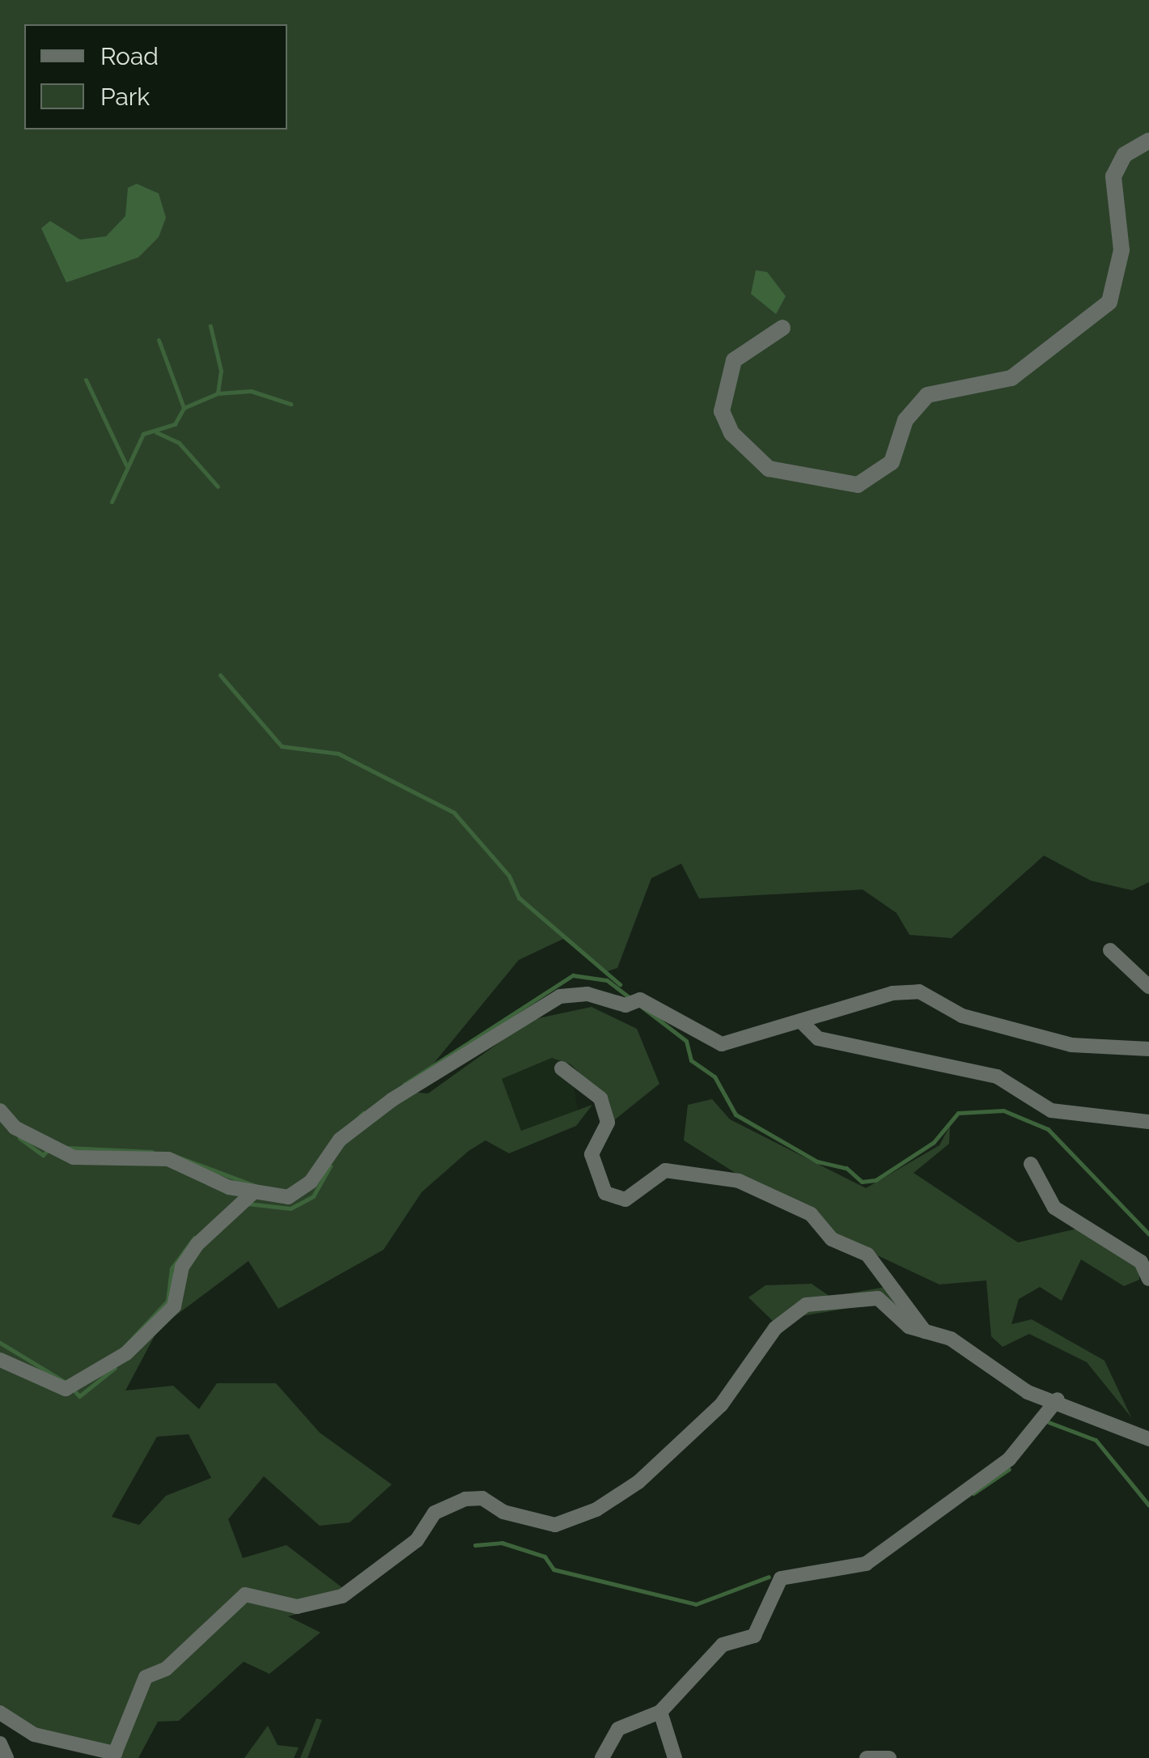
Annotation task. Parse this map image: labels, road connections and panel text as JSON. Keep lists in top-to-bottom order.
{
  "legend": ["Road", "Park"]
}
